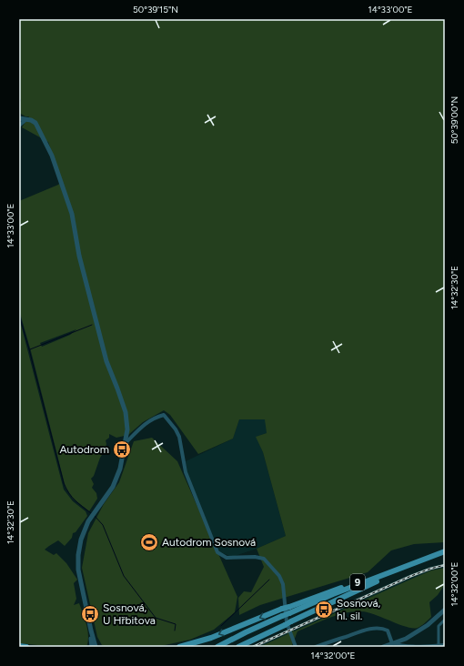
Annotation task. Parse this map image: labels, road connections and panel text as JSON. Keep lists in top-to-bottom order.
{
  "streets": {
    "main road": ["9"]
  },
  "places": {
    "bus stop": ["Autodrom", "Sosnová, hl. sil.", "Sosnová, U Hřbitova"],
    "sports": ["Autodrom Sosnová"]
  },
  "coordinates": [
    "50°39'15\"N",
    "14°33'00\"E",
    "50°39'00\"N",
    "14°32'30\"E",
    "14°32'00\"E"
  ]
}
